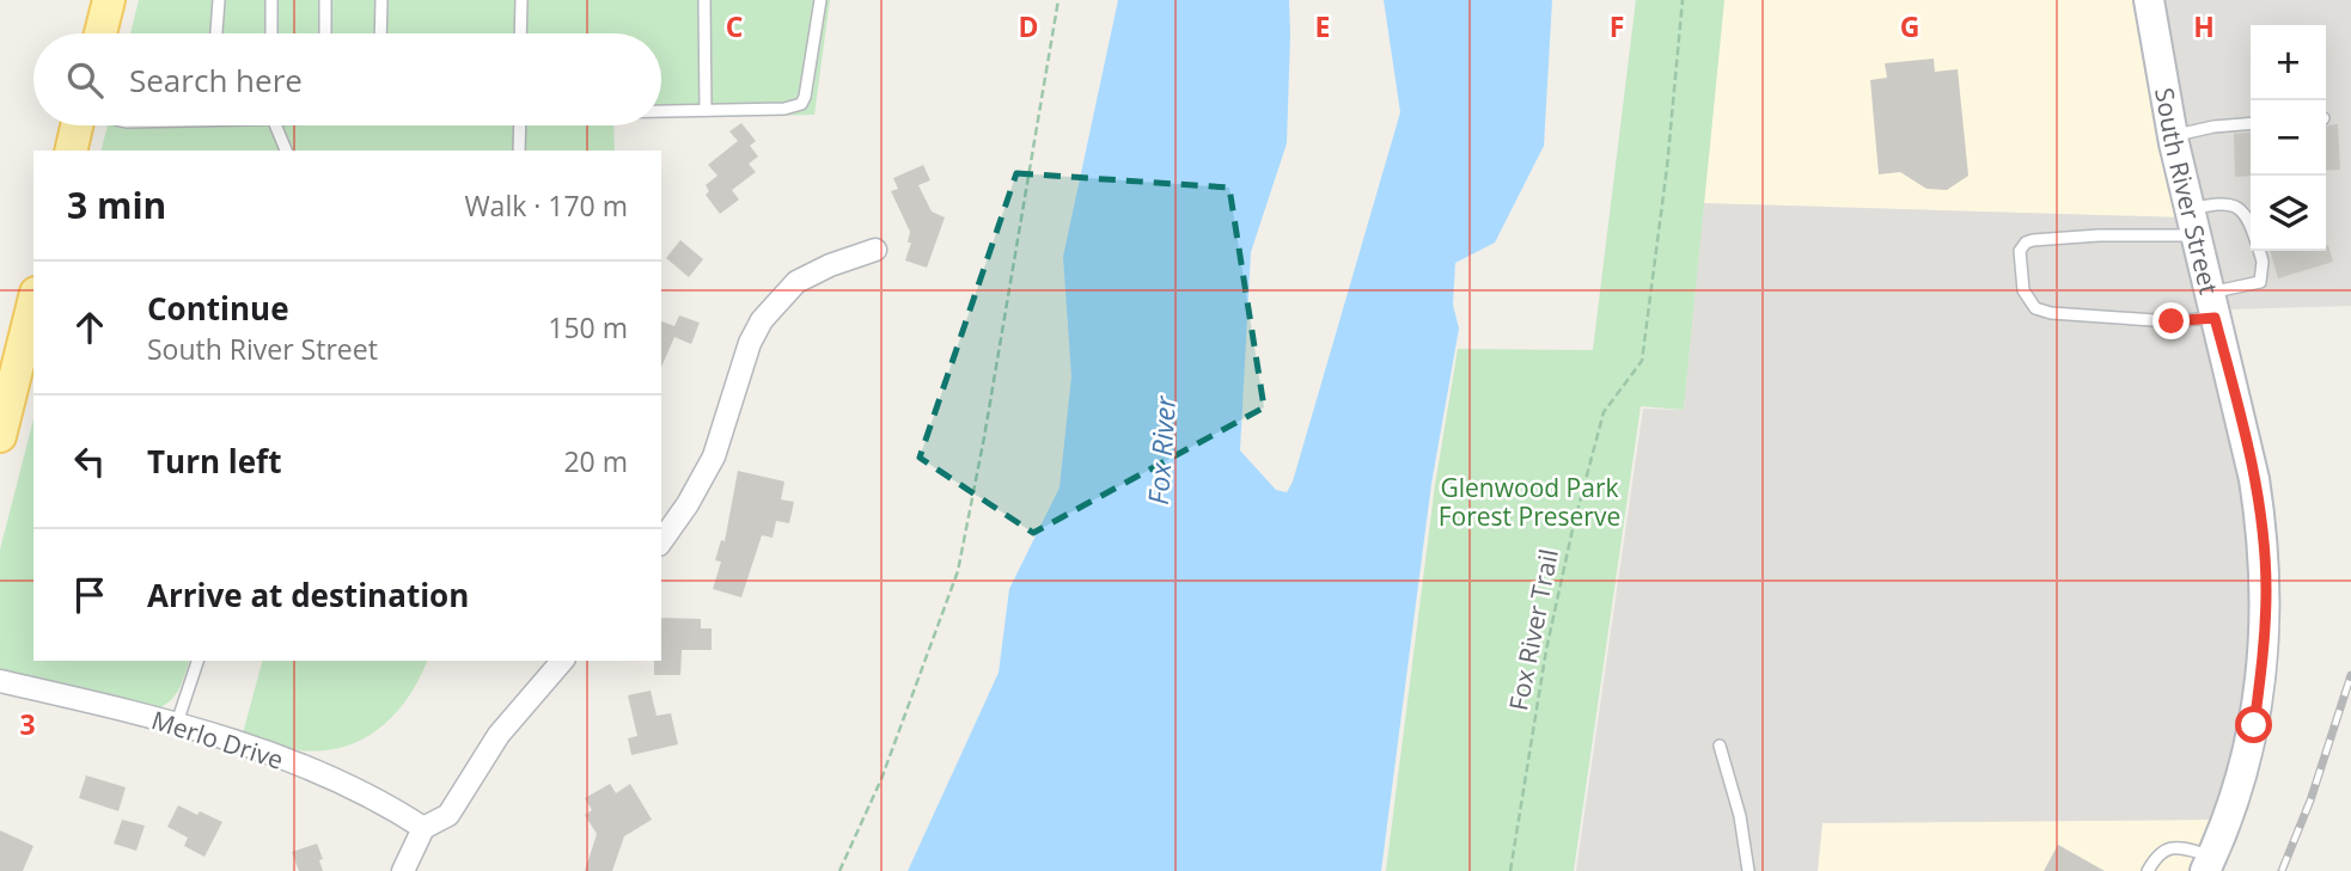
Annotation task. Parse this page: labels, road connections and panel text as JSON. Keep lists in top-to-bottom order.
{
  "streets": {
    "main road": ["South River Street"],
    "street": ["Merlo Drive"],
    "path": ["Fox River Trail"]
  },
  "water": ["Fox River"],
  "parks": ["Glenwood Park Forest Preserve"],
  "page": {
    "map_buttons": ["+", "−"],
    "search": "Search here",
    "heading": ["3 min", "Walk · 170 m"],
    "list": [
      ["Continue", "South River Street", "150 m"],
      ["Turn left", "20 m"],
      "Arrive at destination"
    ]
  },
  "grid": {
    "columns": [
      "C",
      "D",
      "E",
      "F",
      "G",
      "H"
    ],
    "rows": ["3"]
  }
}
